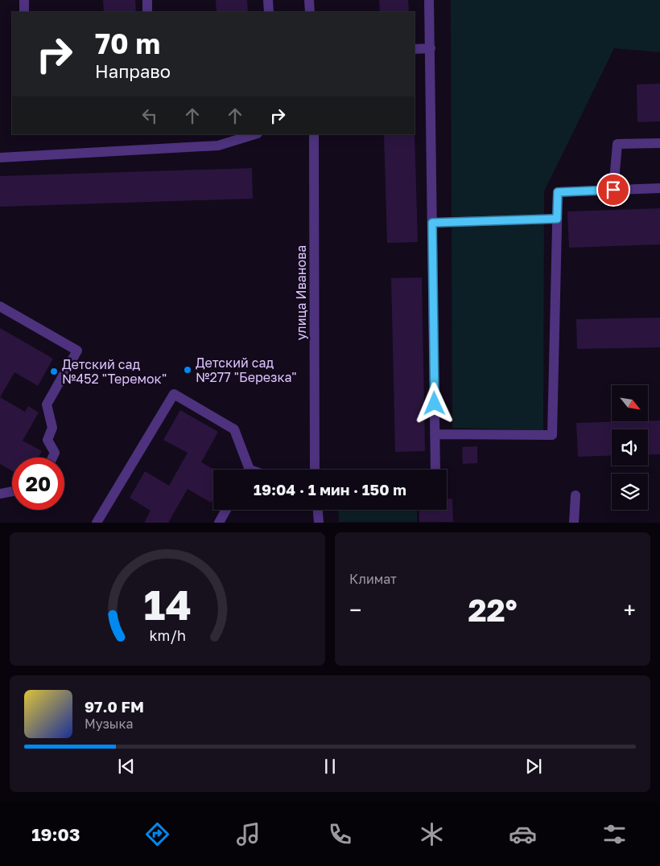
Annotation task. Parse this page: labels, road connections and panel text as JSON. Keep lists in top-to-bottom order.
{
  "streets": {
    "street": ["улица Иванова"]
  },
  "places": ["Детский сад №277 \"Березка\"", "Детский сад №452 \"Теремок\""],
  "north": "bottom right",
  "page": {
    "turn": ["70 m", "Направо"],
    "limit": "20",
    "trip": "19:04 · 1 мин · 150 m",
    "tile": "Климат",
    "heat": ["−", "22°", "+"],
    "song": ["97.0 FM", "Музыка"],
    "tabs": "19:03",
    "gauge": ["14", "km/h"]
  }
}
